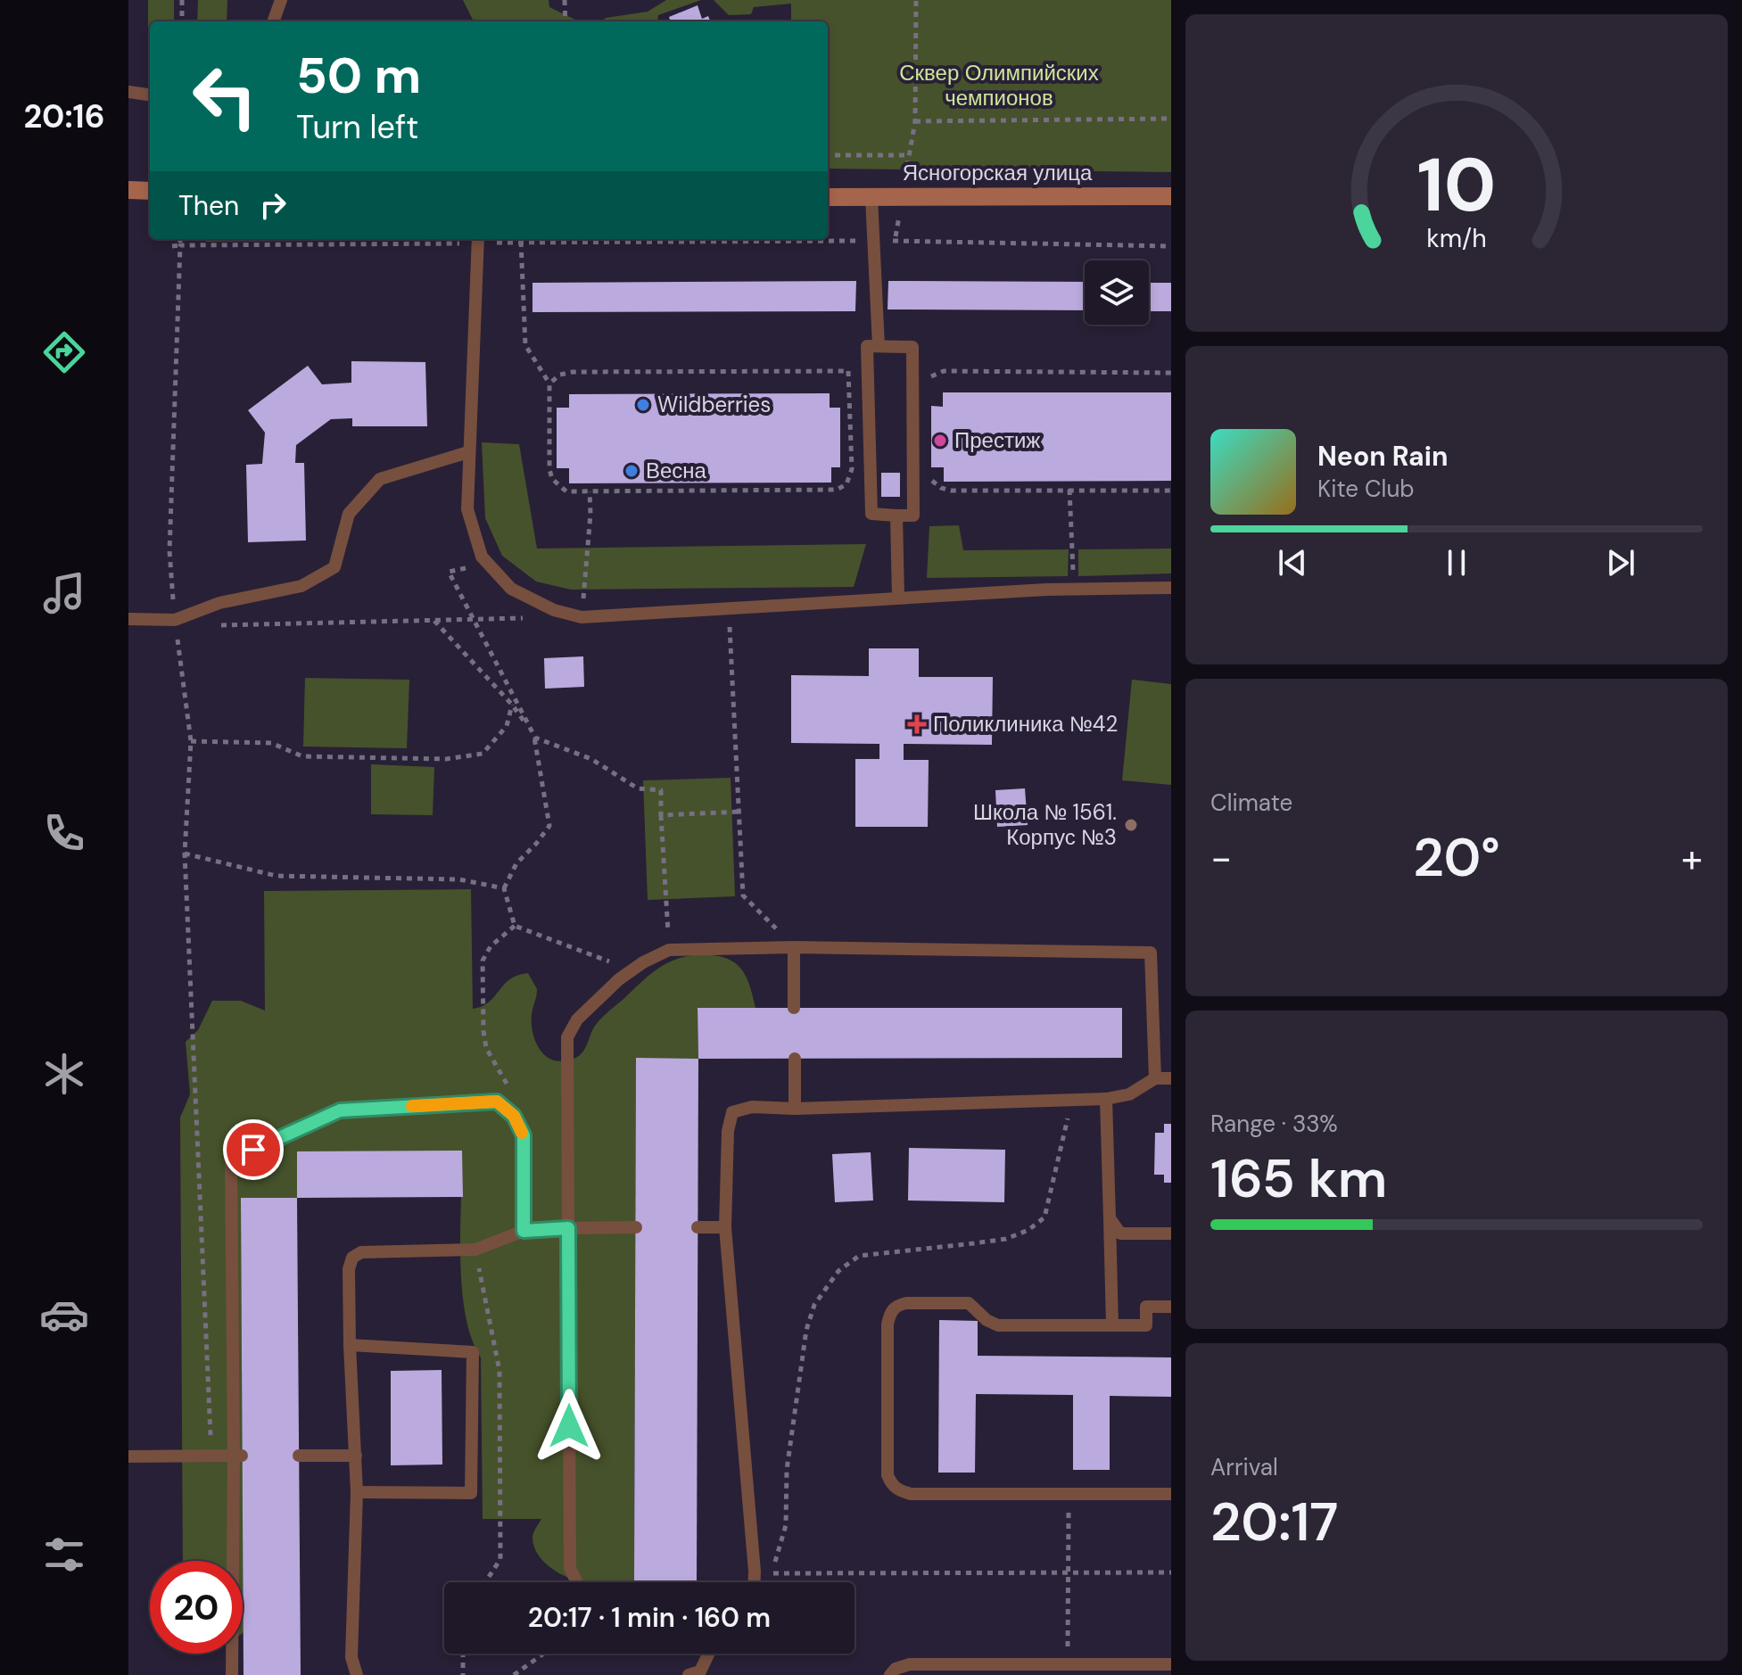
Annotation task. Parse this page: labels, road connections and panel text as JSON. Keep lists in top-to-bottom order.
{
  "streets": {
    "main road": ["Ясногорская улица"]
  },
  "parks": ["Сквер Олимпийских чемпионов"],
  "places": {
    "other": [
      "Wildberries",
      "Престиж",
      "Весна",
      "Школа № 1561. Корпус №3"
    ],
    "health": ["Поликлиника №42"]
  },
  "page": {
    "tabs": "20:16",
    "turn": ["50 m", "Turn left"],
    "then": "Then",
    "song": ["Neon Rain", "Kite Club"],
    "tile": [
      "Climate",
      ["Range · 33%", "165 km"],
      ["Arrival", "20:17"]
    ],
    "heat": ["−", "20°", "+"],
    "limit": "20",
    "trip": "20:17 · 1 min · 160 m",
    "gauge": ["10", "km/h"]
  }
}
